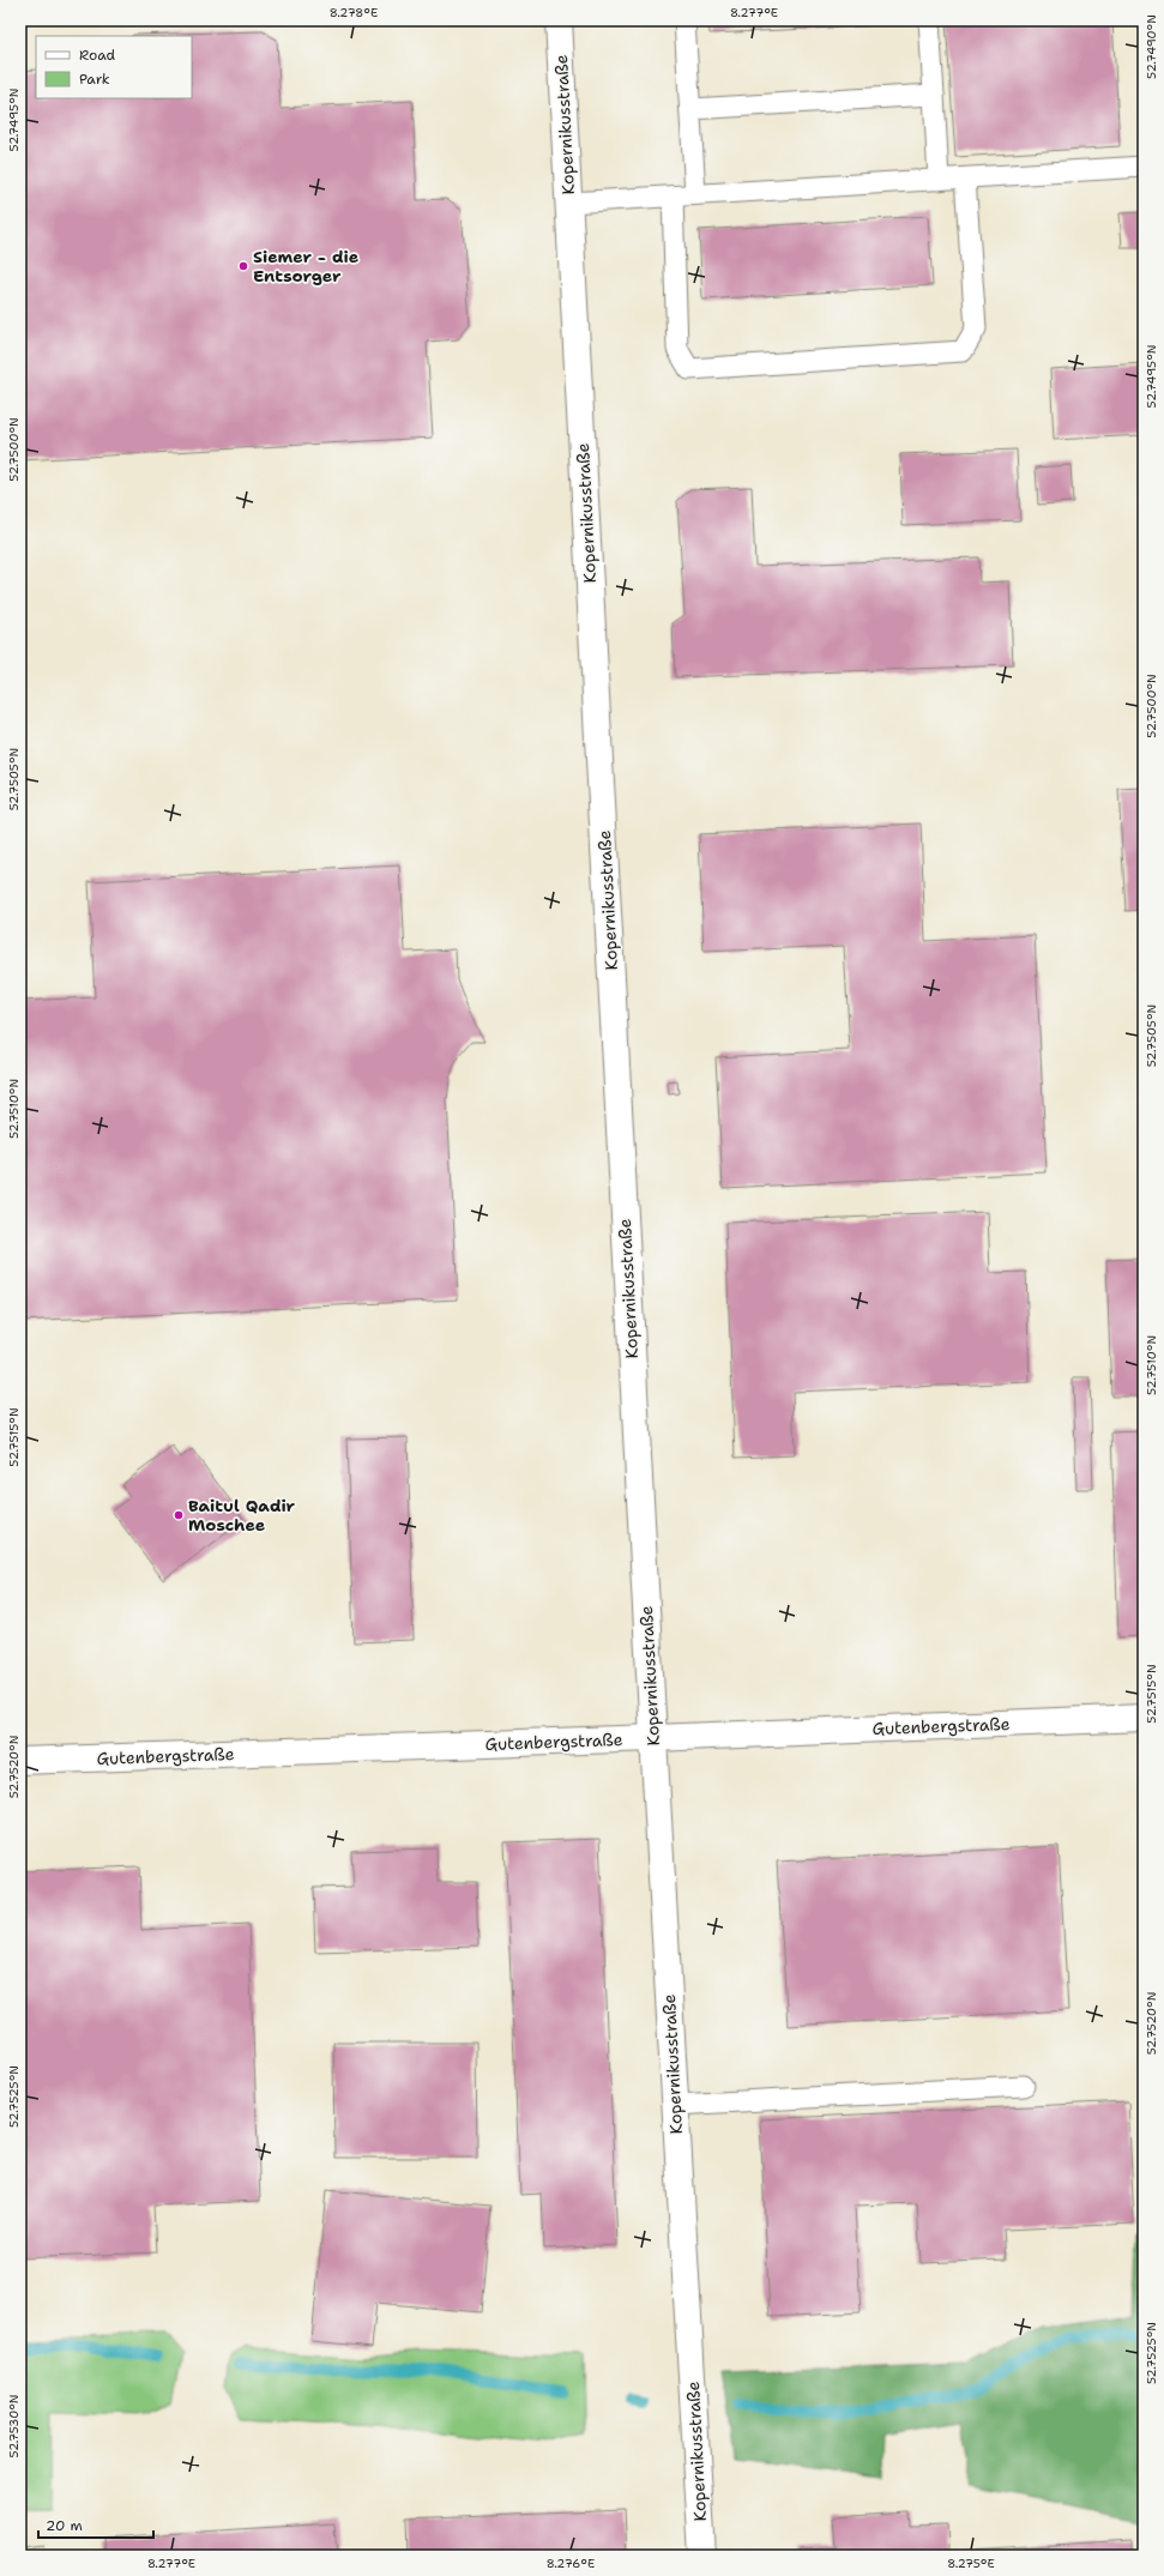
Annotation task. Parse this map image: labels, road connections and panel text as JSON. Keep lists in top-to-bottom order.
{
  "streets": {
    "street": ["Kopernikusstraße", "Gutenbergstraße"]
  },
  "crossings": [
    ["Kopernikusstraße", "Gutenbergstraße"]
  ],
  "places": ["Siemer - die Entsorger", "Baitul Qadir Moschee"],
  "legend": ["Road", "Park"],
  "scale_bar": "20 m",
  "coordinates": [
    "8.278°E",
    "8.277°E",
    "52.7490°N",
    "52.7495°N",
    "52.7500°N",
    "52.7505°N",
    "52.7510°N",
    "52.7515°N",
    "52.7520°N",
    "52.7525°N",
    "52.7530°N",
    "8.276°E",
    "8.275°E"
  ]
}
